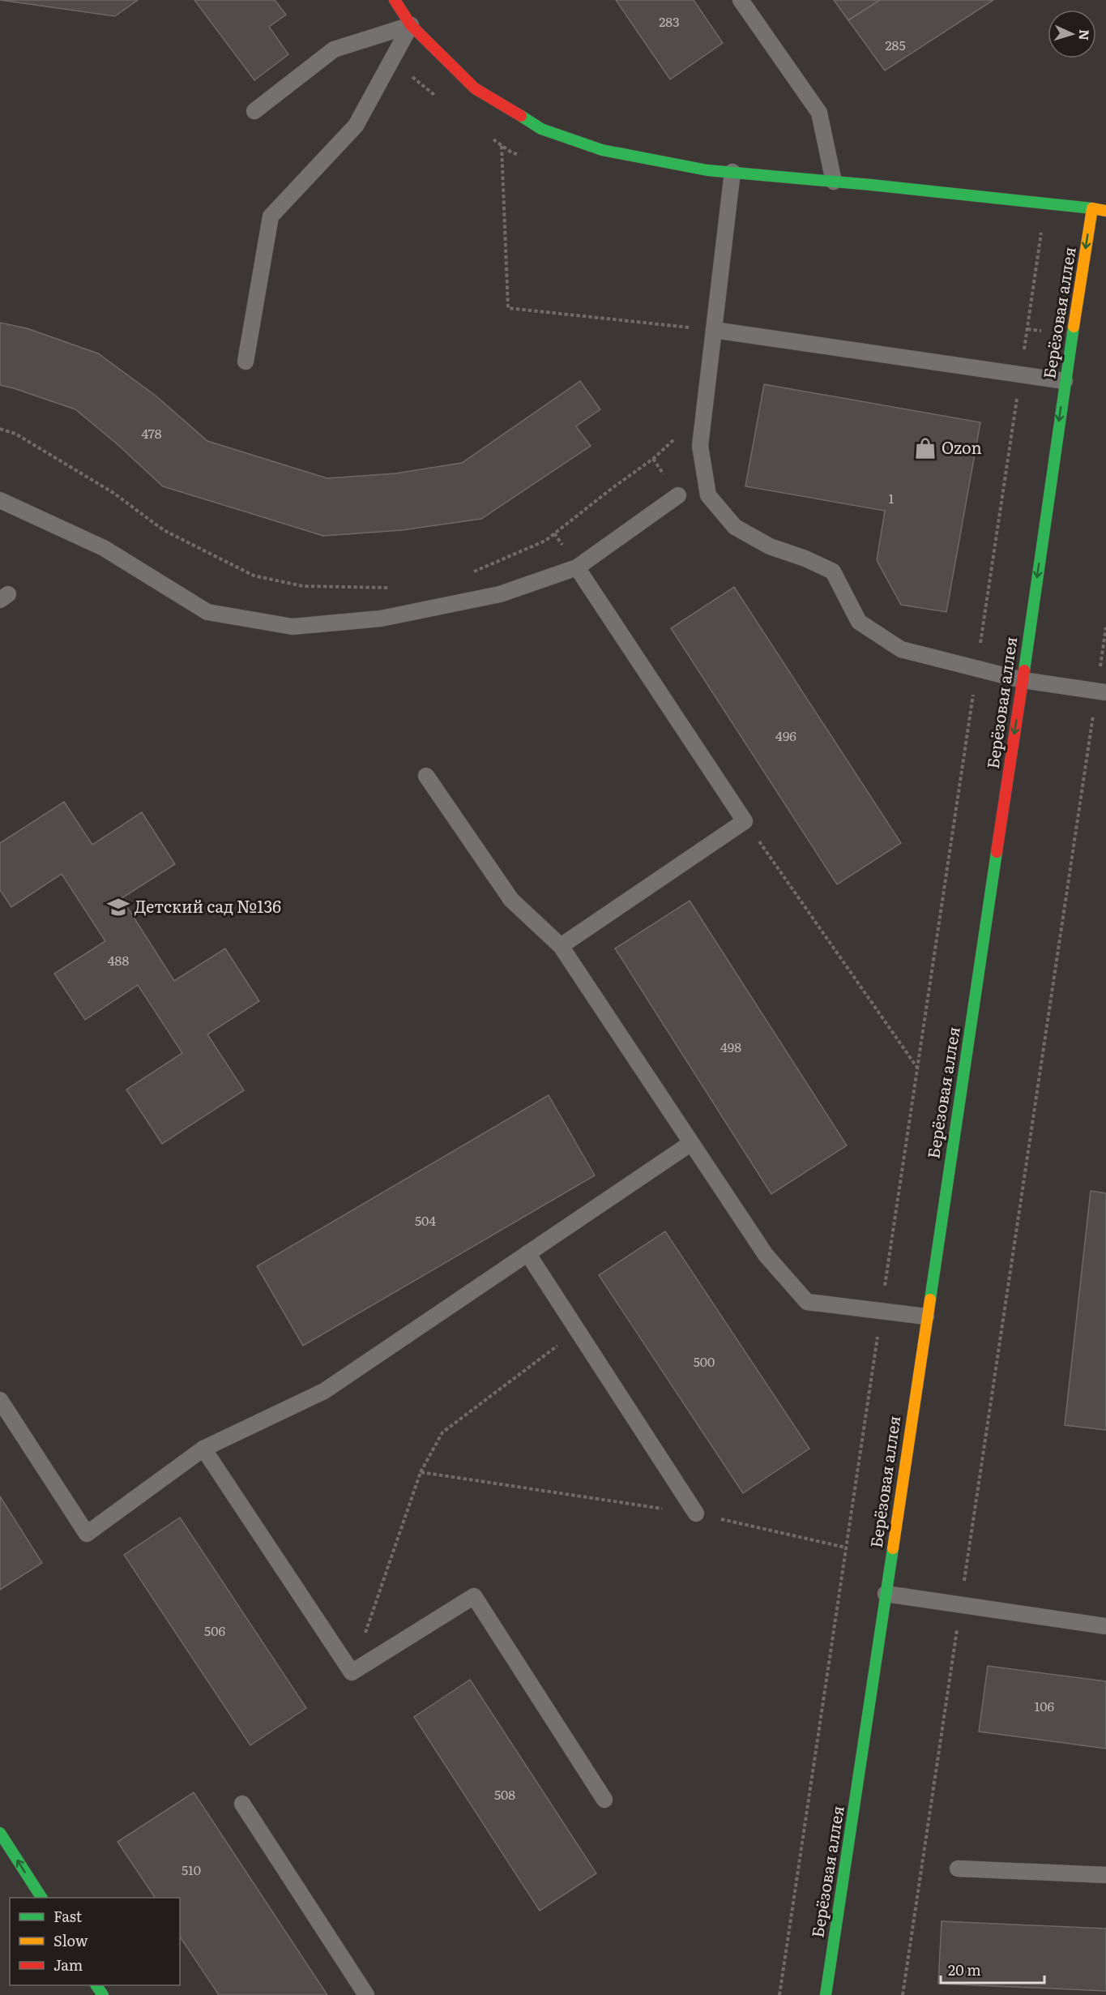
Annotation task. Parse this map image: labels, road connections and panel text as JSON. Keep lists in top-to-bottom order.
{
  "streets": {
    "street": ["Берёзовая аллея"]
  },
  "one_way": ["Берёзовая аллея"],
  "places": {
    "shop": ["Ozon"],
    "school or university": ["Детский сад №136"]
  },
  "house_numbers": [
    "283",
    "285",
    "478",
    "1",
    "496",
    "488",
    "498",
    "504",
    "500",
    "506",
    "106",
    "508",
    "510"
  ],
  "legend": ["Fast", "Slow", "Jam"],
  "scale_bar": "20 m",
  "north": "right"
}
